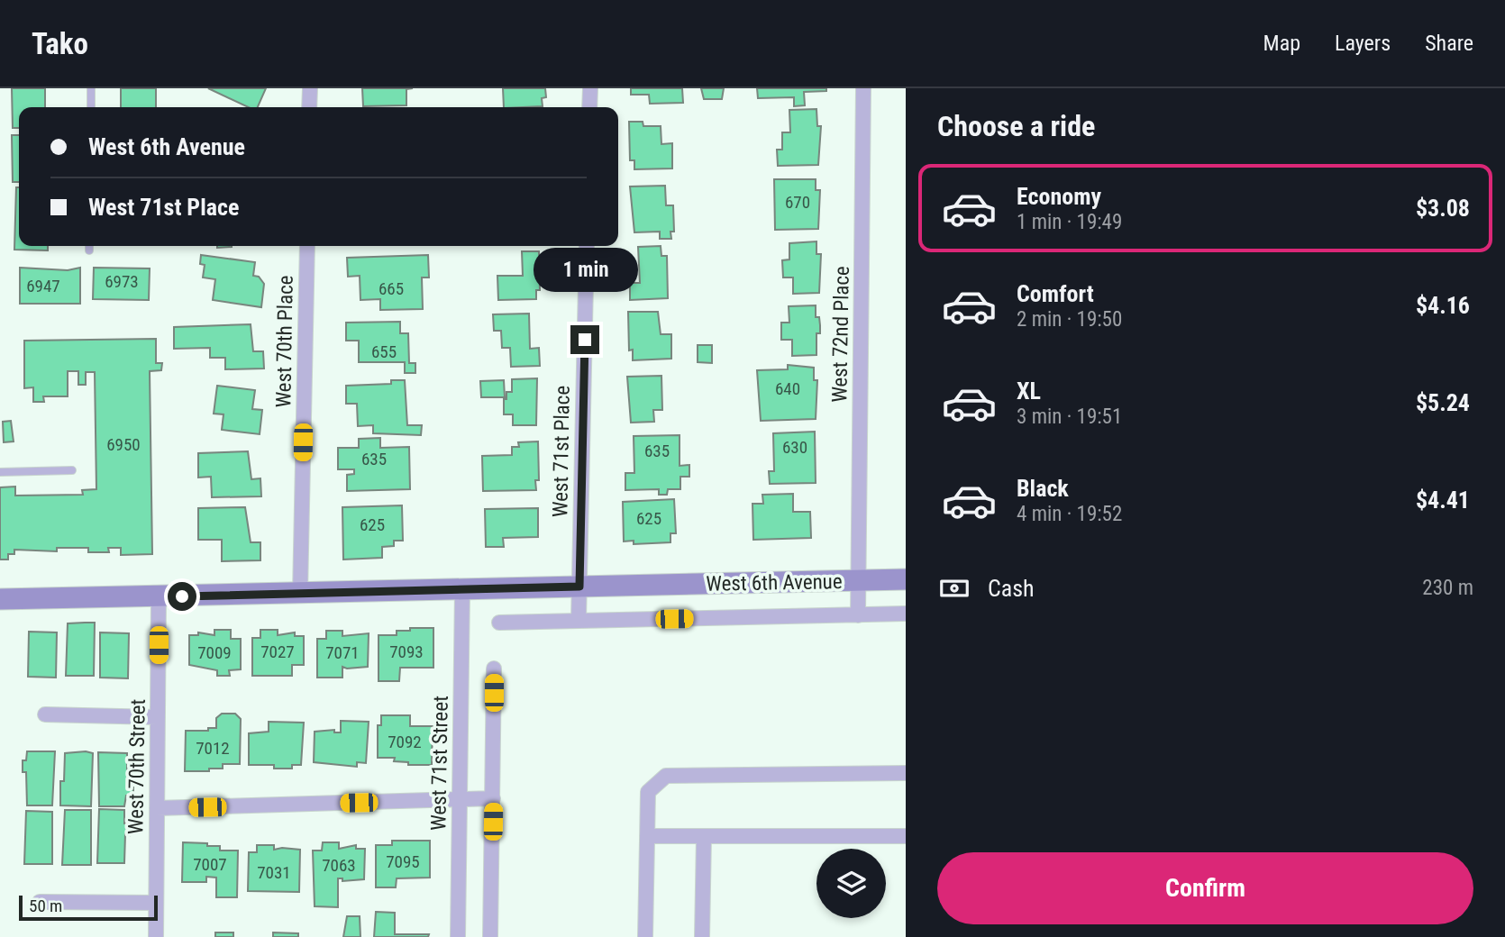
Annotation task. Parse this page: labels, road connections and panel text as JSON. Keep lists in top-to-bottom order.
{
  "streets": {
    "street": [
      "West 72nd Place",
      "West 70th Place",
      "West 71st Place",
      "West 6th Avenue",
      "West 71st Street",
      "West 70th Street"
    ]
  },
  "crossings": [
    ["West 72nd Place", "West 6th Avenue"],
    ["West 70th Place", "West 6th Avenue"],
    ["West 71st Place", "West 6th Avenue"],
    ["West 6th Avenue", "West 71st Street"],
    ["West 6th Avenue", "West 70th Street"]
  ],
  "house_numbers": [
    "670",
    "6973",
    "6947",
    "665",
    "655",
    "640",
    "6950",
    "630",
    "635",
    "635",
    "625",
    "625",
    "7027",
    "7093",
    "7009",
    "7071",
    "7092",
    "7012",
    "7095",
    "7007",
    "7063",
    "7031"
  ],
  "scale_bar": "50 m",
  "page": {
    "header": "Tako",
    "nav": ["Map", "Layers", "Share"],
    "heading": "Choose a ride",
    "banner": ["West 6th Avenue", "West 71st Place"],
    "list": [
      {
        "name": "Economy",
        "note": "1 min · 19:49",
        "value": "$3.08"
      },
      {
        "name": "Comfort",
        "note": "2 min · 19:50",
        "value": "$4.16"
      },
      {
        "name": "XL",
        "note": "3 min · 19:51",
        "value": "$5.24"
      },
      {
        "name": "Black",
        "note": "4 min · 19:52",
        "value": "$4.41"
      }
    ],
    "bubble": "1 min",
    "pay": ["Cash", "230 m"],
    "buttons": "Confirm",
    "scale": "50 m"
  }
}
